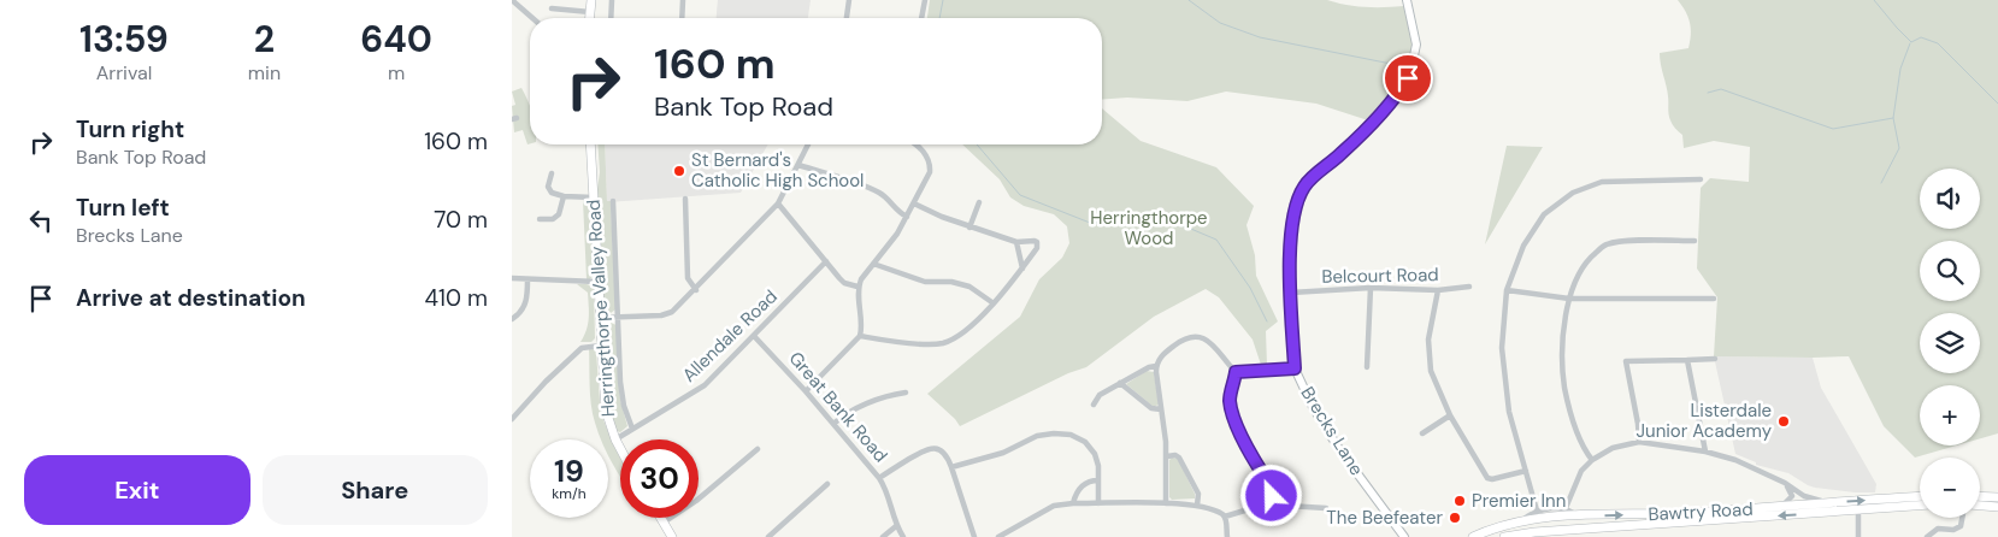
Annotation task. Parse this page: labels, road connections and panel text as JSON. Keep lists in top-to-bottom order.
{
  "streets": {
    "main road": ["Herringthorpe Valley Road", "Bawtry Road"],
    "street": [
      "Belcourt Road",
      "Allendale Road",
      "Great Bank Road",
      "Brecks Lane"
    ]
  },
  "crossings": [
    ["Belcourt Road", "Brecks Lane"],
    ["Herringthorpe Valley Road", "Allendale Road"],
    ["Allendale Road", "Great Bank Road"]
  ],
  "parks": ["Herringthorpe Wood"],
  "places": [
    "St Bernard's Catholic High School",
    "Listerdale Junior Academy",
    "Premier Inn",
    "The Beefeater"
  ],
  "page": {
    "eta": [
      "13:59",
      "Arrival",
      "2",
      "min",
      "640",
      "m"
    ],
    "turn": ["160 m", "Bank Top Road"],
    "list": [
      {
        "name": "Turn right",
        "note": "Bank Top Road",
        "value": "160 m"
      },
      {
        "name": "Turn left",
        "note": "Brecks Lane",
        "value": "70 m"
      },
      {
        "name": "Arrive at destination",
        "value": "410 m"
      }
    ],
    "map_buttons": ["+", "−"],
    "speed": "19 km/h",
    "limit": "30",
    "buttons": ["Exit", "Share"]
  }
}
